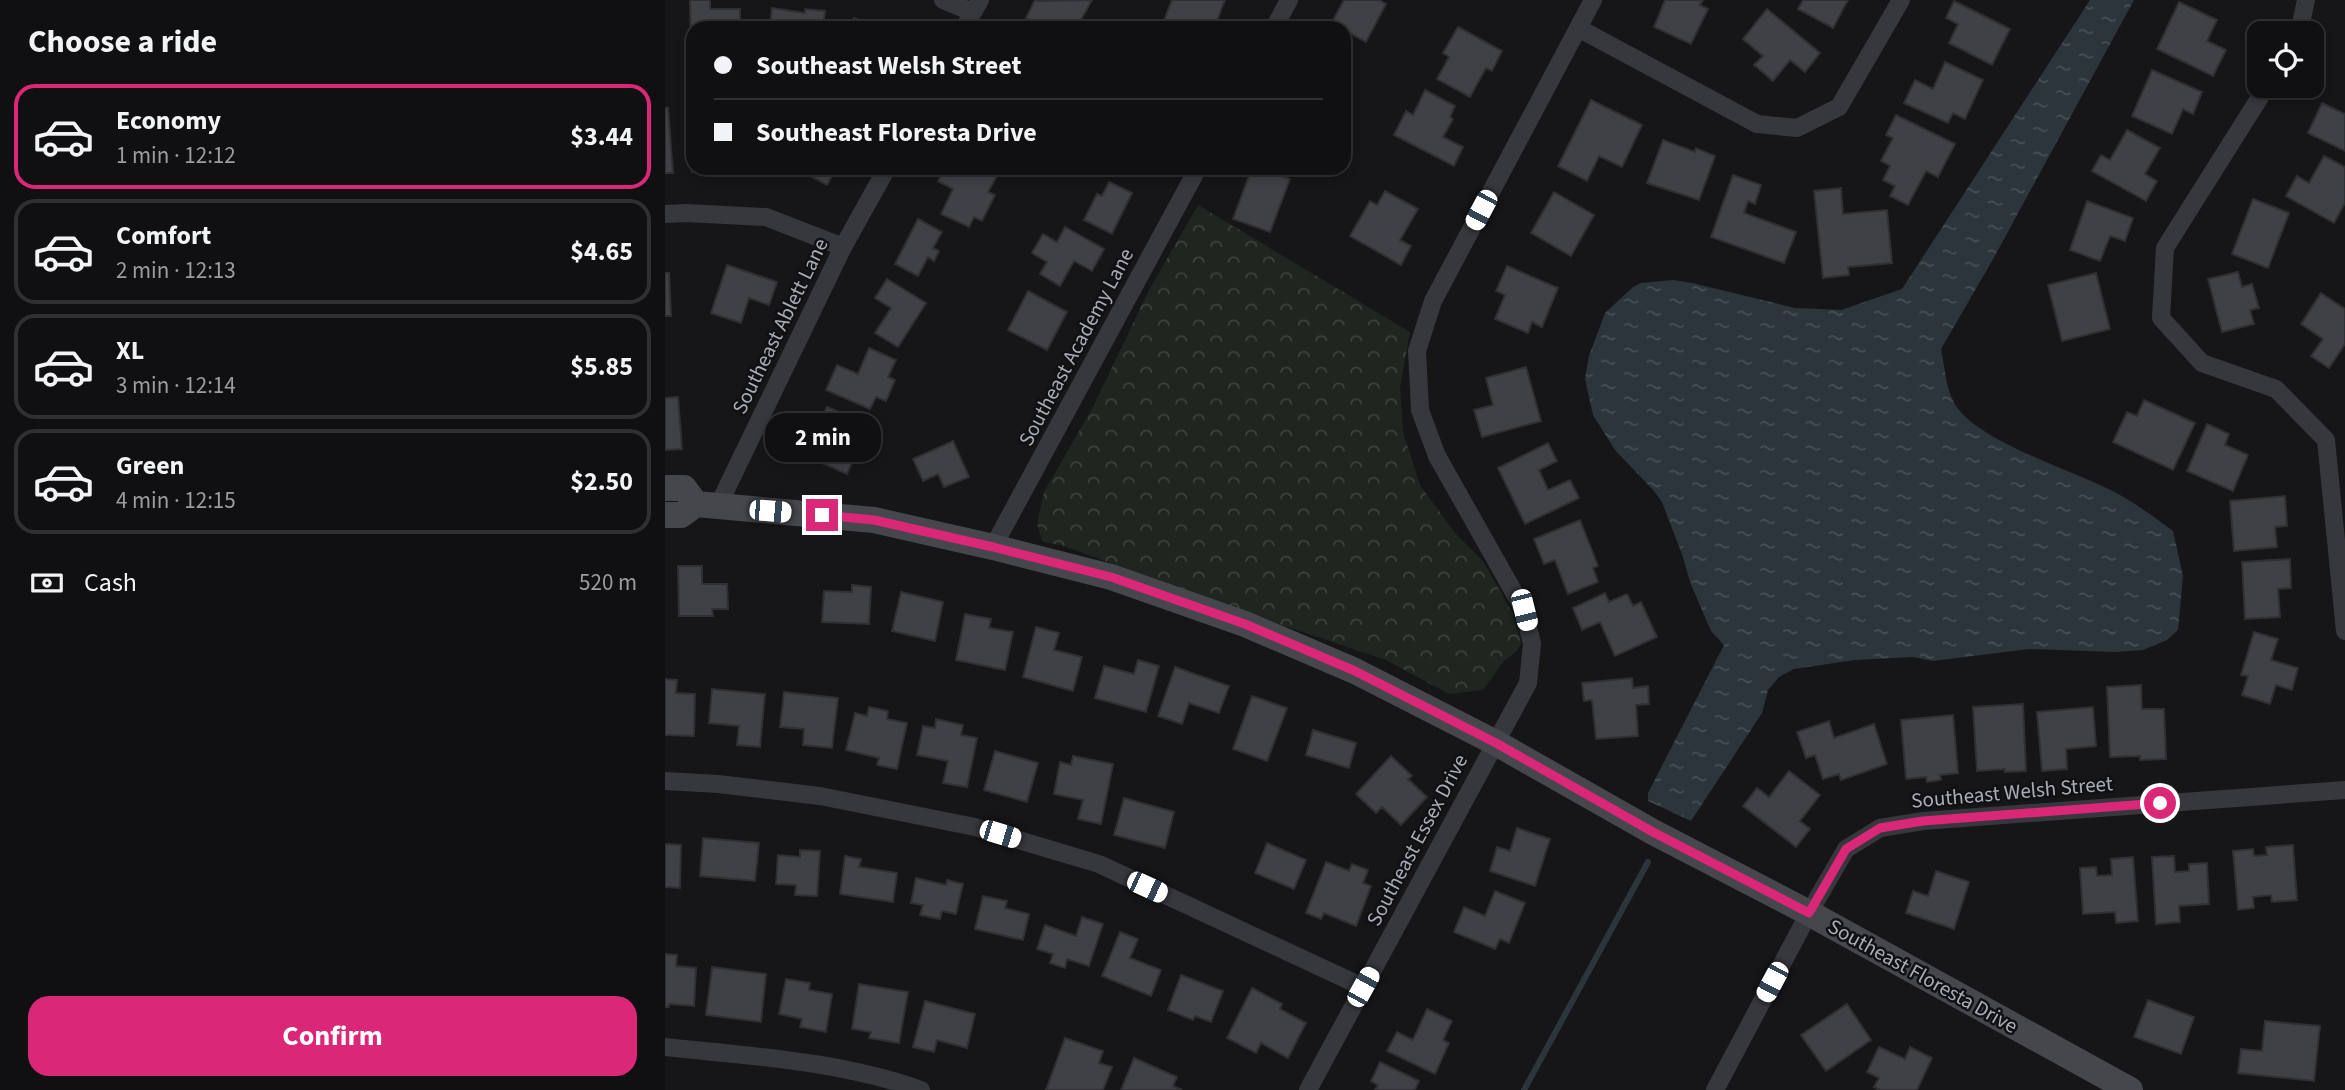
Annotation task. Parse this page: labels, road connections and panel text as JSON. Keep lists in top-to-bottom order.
{
  "streets": {
    "street": [
      "Southeast Ablett Lane",
      "Southeast Academy Lane",
      "Southeast Welsh Street",
      "Southeast Essex Drive",
      "Southeast Floresta Drive"
    ]
  },
  "crossings": [
    ["Southeast Ablett Lane", "Southeast Floresta Drive"],
    ["Southeast Academy Lane", "Southeast Floresta Drive"],
    ["Southeast Welsh Street", "Southeast Floresta Drive"],
    ["Southeast Essex Drive", "Southeast Floresta Drive"]
  ],
  "page": {
    "heading": "Choose a ride",
    "banner": ["Southeast Welsh Street", "Southeast Floresta Drive"],
    "list": [
      {
        "name": "Economy",
        "note": "1 min · 12:12",
        "value": "$3.44"
      },
      {
        "name": "Comfort",
        "note": "2 min · 12:13",
        "value": "$4.65"
      },
      {
        "name": "XL",
        "note": "3 min · 12:14",
        "value": "$5.85"
      },
      {
        "name": "Green",
        "note": "4 min · 12:15",
        "value": "$2.50"
      }
    ],
    "bubble": "2 min",
    "pay": ["Cash", "520 m"],
    "buttons": "Confirm"
  }
}
